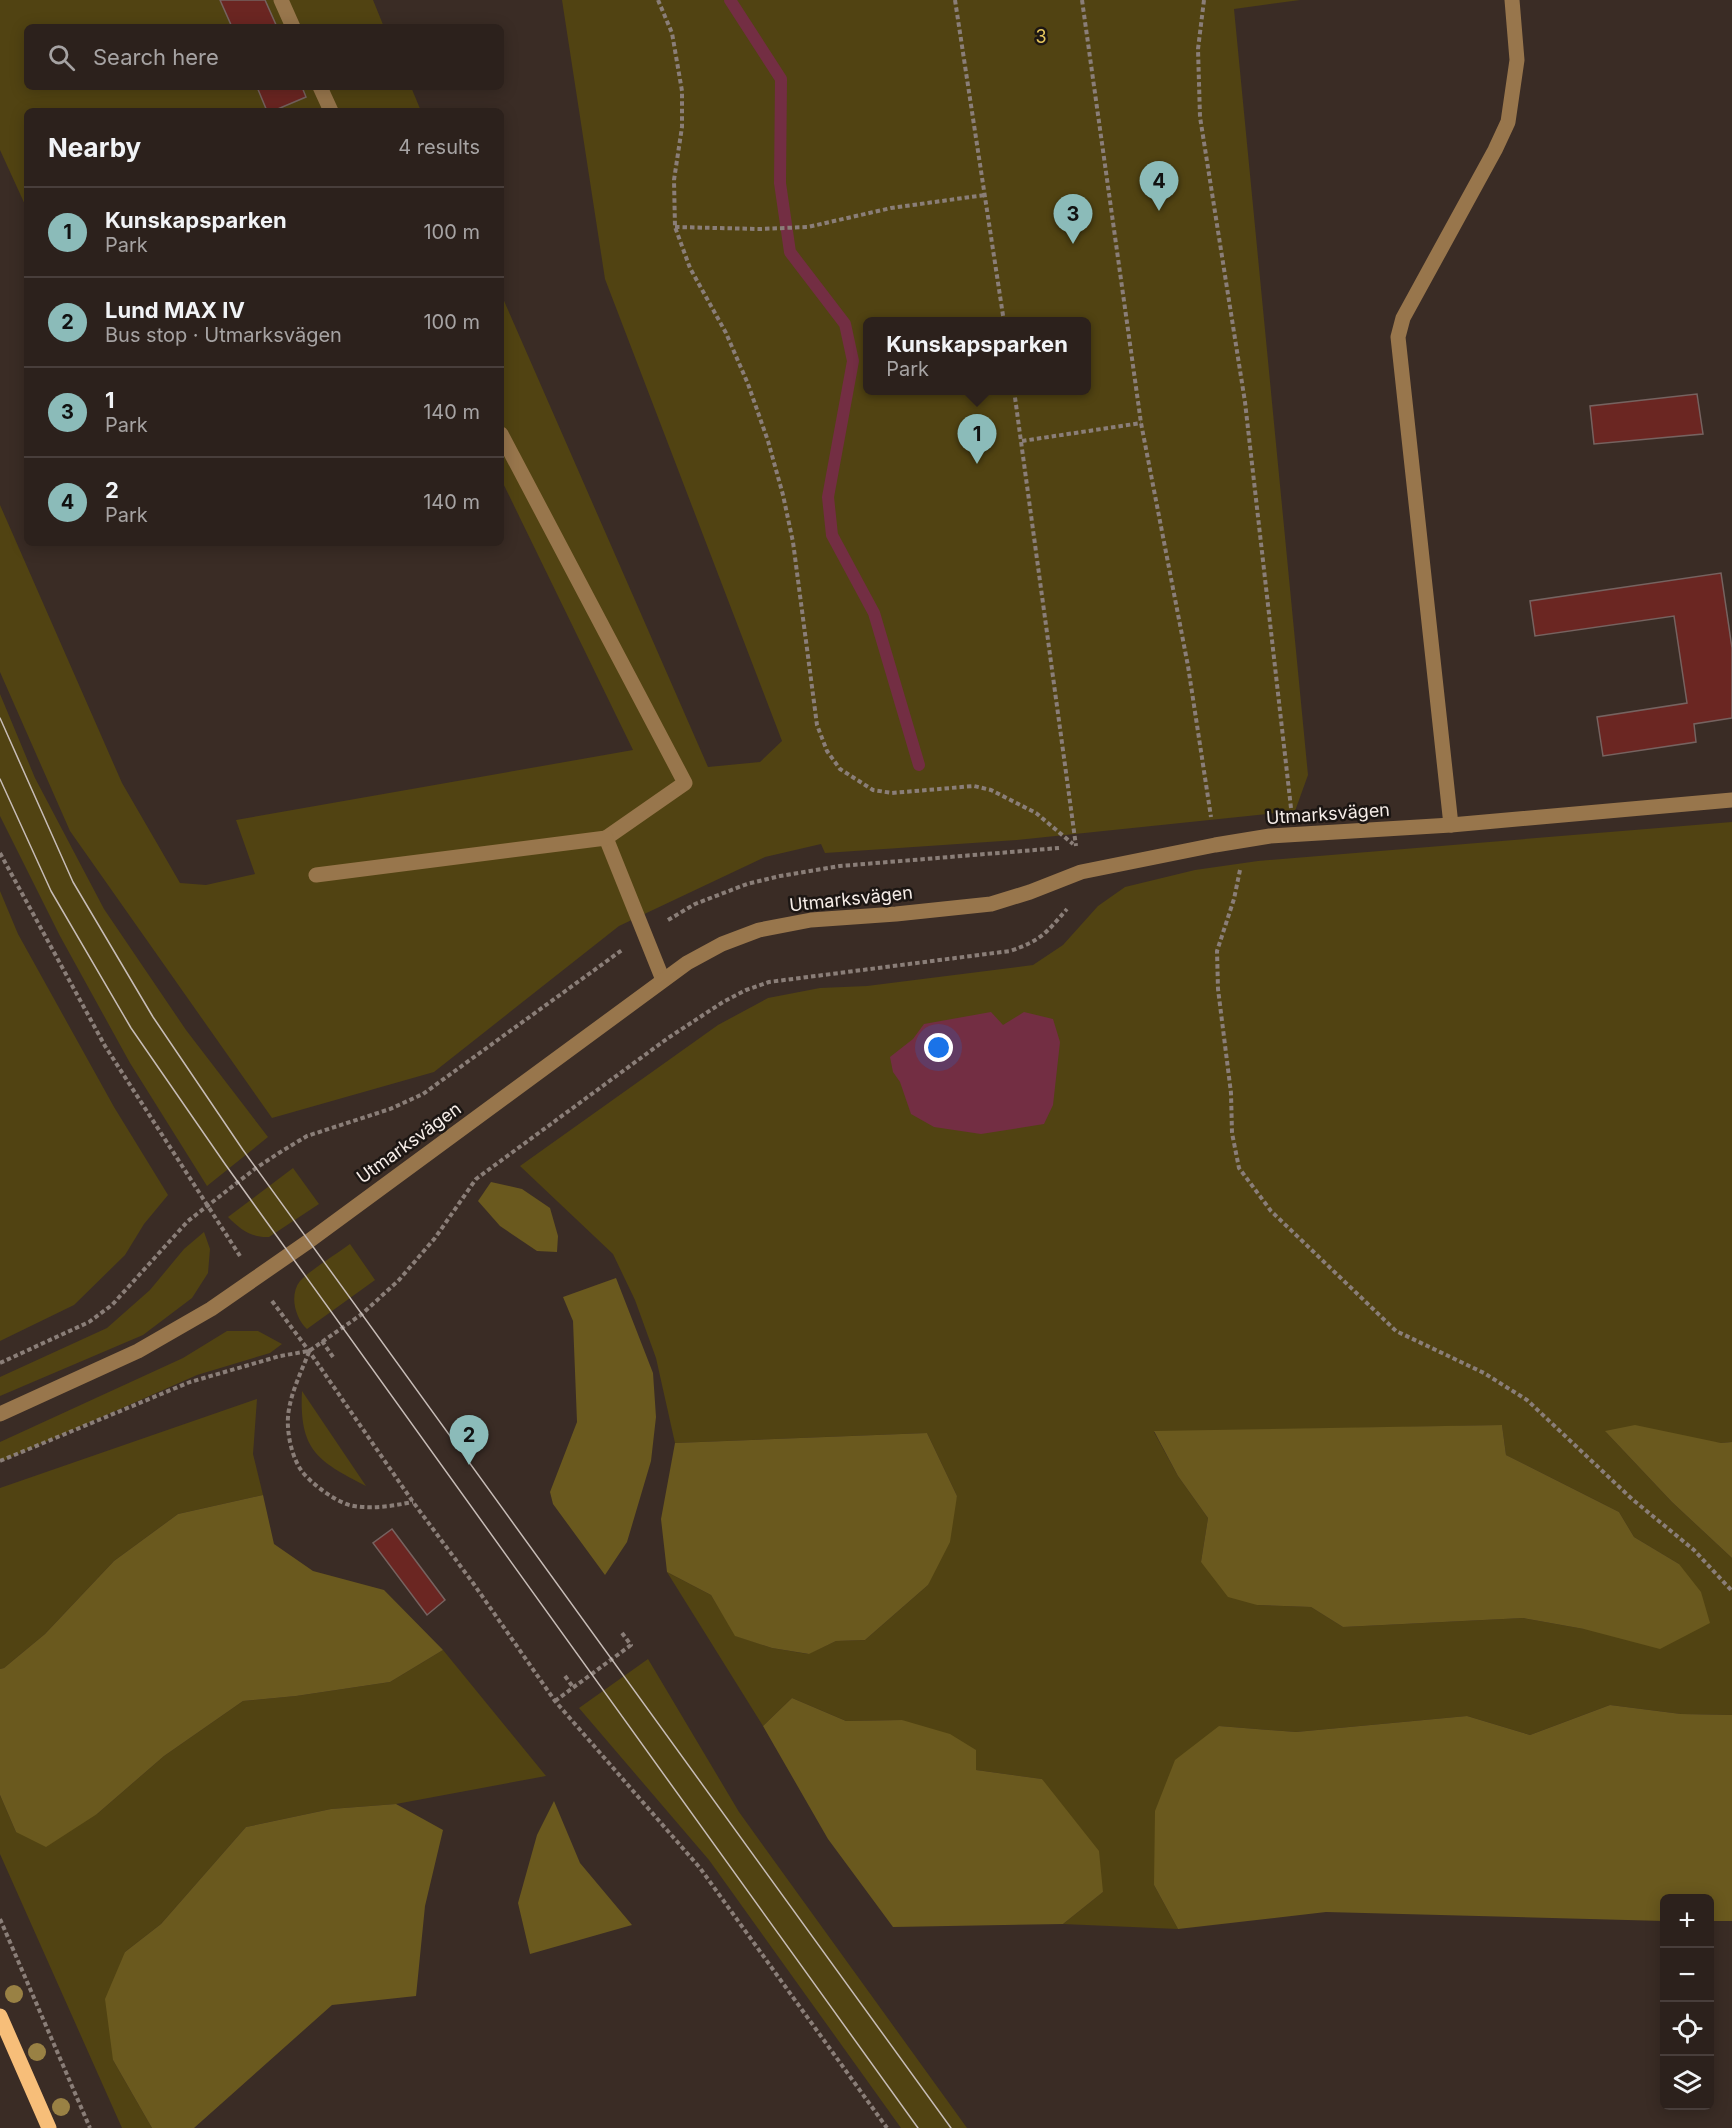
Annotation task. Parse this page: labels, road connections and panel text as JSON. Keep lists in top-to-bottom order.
{
  "streets": {
    "street": ["Utmarksvägen"]
  },
  "parks": ["3"],
  "page": {
    "search": "Search here",
    "heading": ["Nearby", "4 results"],
    "pins": [
      "4",
      "3",
      "1",
      "2"
    ],
    "list": [
      {
        "mark": "1",
        "name": "Kunskapsparken",
        "note": "Park",
        "value": "100 m"
      },
      {
        "mark": "2",
        "name": "Lund MAX IV",
        "note": "Bus stop · Utmarksvägen",
        "value": "100 m"
      },
      {
        "mark": "3",
        "name": "1",
        "note": "Park",
        "value": "140 m"
      },
      {
        "mark": "4",
        "name": "2",
        "note": "Park",
        "value": "140 m"
      }
    ],
    "popup": ["Kunskapsparken", "Park"],
    "map_buttons": ["+", "−"]
  }
}
